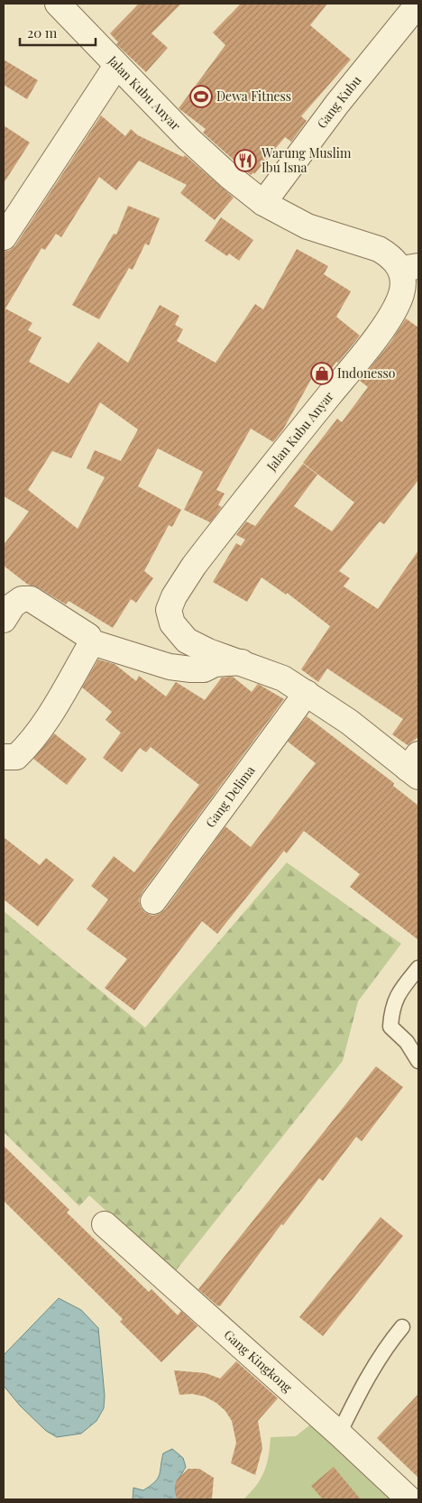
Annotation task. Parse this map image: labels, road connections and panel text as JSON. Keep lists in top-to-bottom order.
{
  "streets": {
    "street": [
      "Jalan Kubu Anyar",
      "Gang Kubu",
      "Gang Delima",
      "Gang Kingkong"
    ]
  },
  "crossings": [
    ["Jalan Kubu Anyar", "Gang Kubu"],
    ["Jalan Kubu Anyar", "Gang Delima"]
  ],
  "places": {
    "sports": ["Dewa Fitness"],
    "restaurant": ["Warung Muslim Ibu Isna"],
    "shop": ["Indonesso"]
  },
  "scale_bar": "20 m"
}
